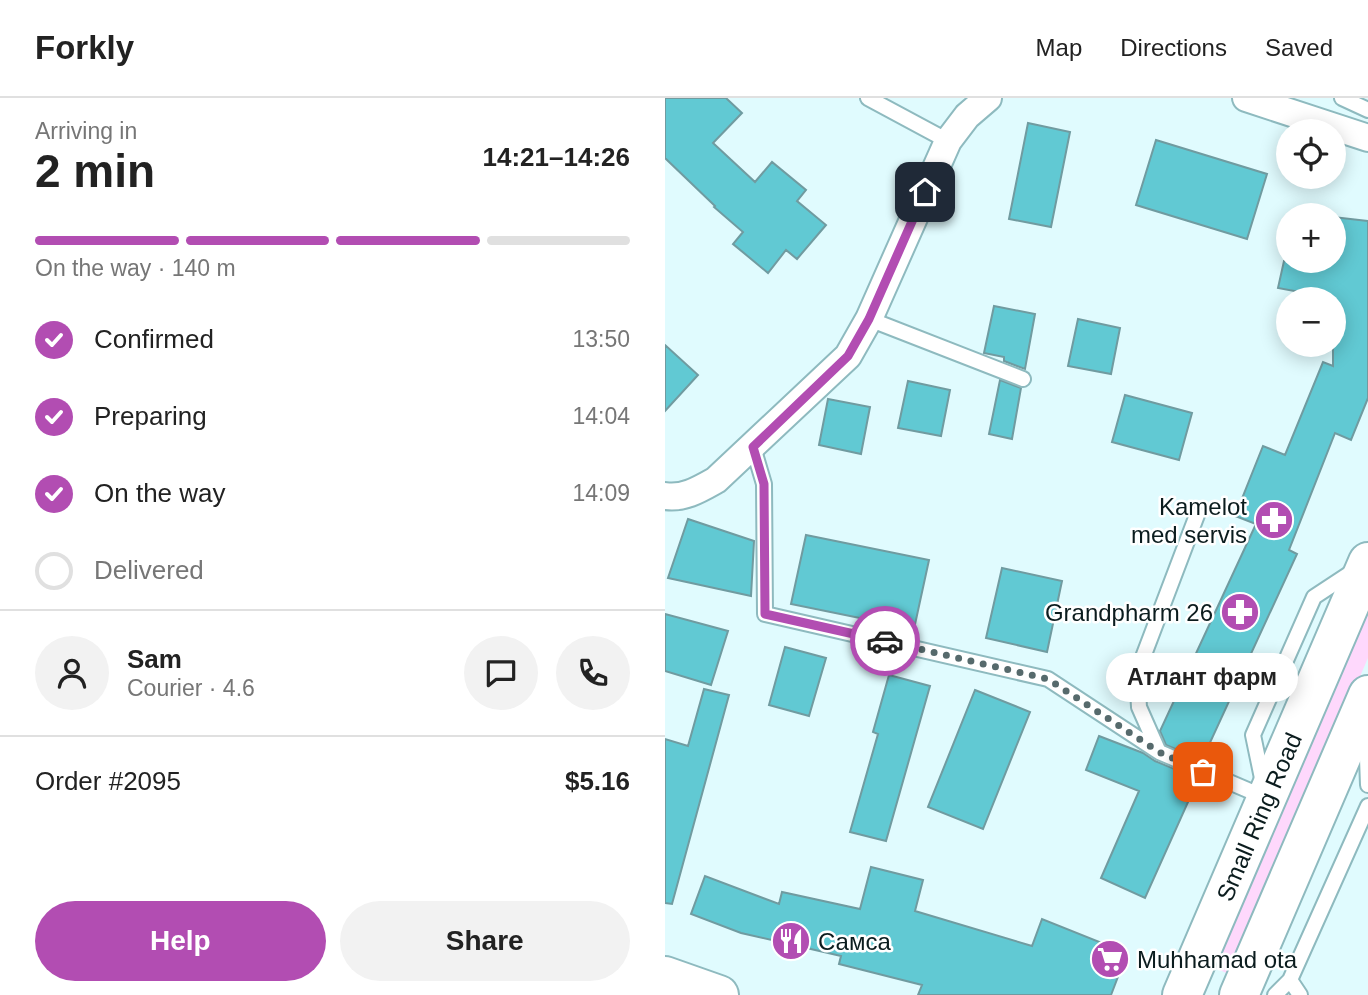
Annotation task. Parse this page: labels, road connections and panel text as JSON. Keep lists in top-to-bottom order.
{
  "streets": {
    "main road": ["Small Ring Road"]
  },
  "places": {
    "pharmacy": ["Kamelot med servis", "Grandpharm 26"],
    "other": ["Атлант фарм"],
    "restaurant": ["Самса"],
    "supermarket": ["Muhhamad ota"]
  },
  "page": {
    "header": "Forkly",
    "nav": ["Map", "Directions", "Saved"],
    "heading": ["2 min", "Arriving in", "14:21–14:26"],
    "panel": [
      "Sam",
      "Courier · 4.6",
      "Order #2095",
      "$5.16"
    ],
    "map_buttons": ["+", "−"],
    "bar": "On the way · 140 m",
    "list": [
      ["Confirmed", "13:50"],
      ["Preparing", "14:04"],
      ["On the way", "14:09"],
      "Delivered"
    ],
    "bubble": "Атлант фарм",
    "buttons": ["Help", "Share"]
  }
}
